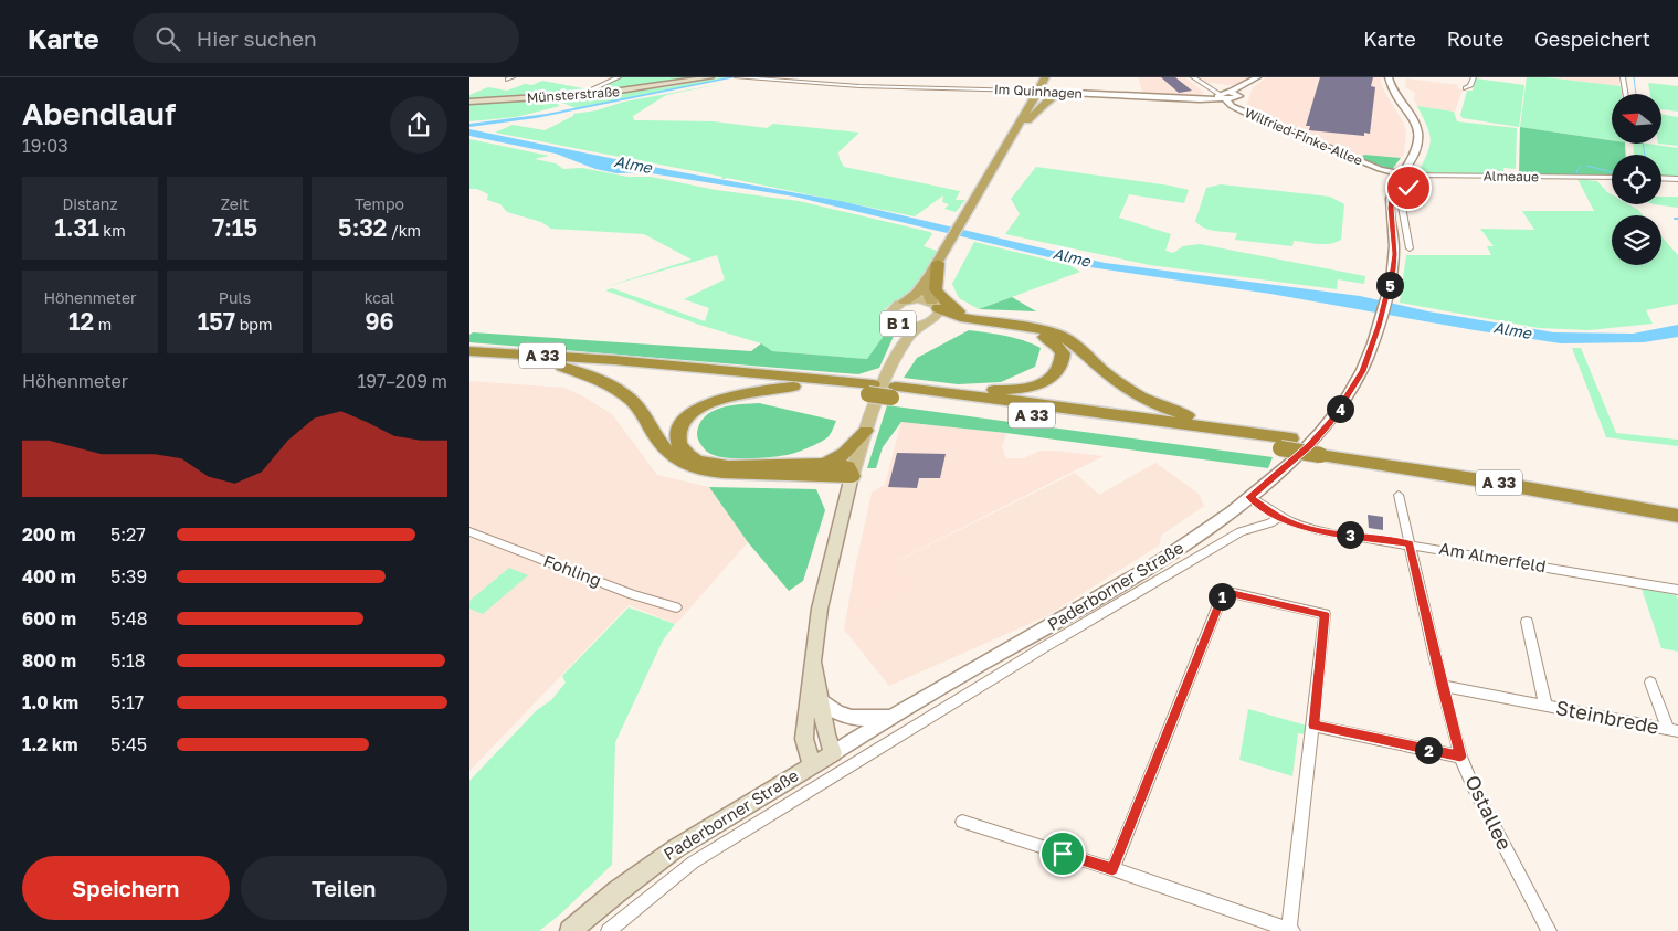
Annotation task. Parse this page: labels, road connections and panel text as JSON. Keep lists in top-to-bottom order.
{
  "streets": {
    "highway": ["B 1", "A 33"],
    "main road": ["Münsterstraße", "Paderborner Straße"],
    "street": [
      "Im Quinhagen",
      "Wilfried-Finke-Allee",
      "Almeaue",
      "Am Almerfeld",
      "Fohling",
      "Steinbrede",
      "Ostallee"
    ]
  },
  "crossings": [
    ["Im Quinhagen", "Wilfried-Finke-Allee"],
    ["Im Quinhagen", "B 1"],
    ["Wilfried-Finke-Allee", "Almeaue"],
    ["Wilfried-Finke-Allee", "Paderborner Straße"],
    ["Almeaue", "Paderborner Straße"],
    ["Am Almerfeld", "Paderborner Straße"],
    ["Am Almerfeld", "Ostallee"],
    ["Steinbrede", "Ostallee"]
  ],
  "water": ["Alme"],
  "north": "left",
  "page": {
    "header": "Karte",
    "search": "Hier suchen",
    "nav": ["Karte", "Route", "Gespeichert"],
    "heading": ["Abendlauf", "19:03"],
    "stats": [
      ["Distanz", "1.31 km"],
      ["Zeit", "7:15"],
      ["Tempo", "5:32 /km"],
      ["Höhenmeter", "12 m"],
      ["Puls", "157 bpm"],
      ["kcal", "96"]
    ],
    "pins": [
      "5",
      "4",
      "3",
      "1",
      "2"
    ],
    "chart": ["Höhenmeter", "197–209 m"],
    "list": [
      {
        "name": "200 m",
        "note": "5:27"
      },
      {
        "name": "400 m",
        "note": "5:39"
      },
      {
        "name": "600 m",
        "note": "5:48"
      },
      {
        "name": "800 m",
        "note": "5:18"
      },
      {
        "name": "1.0 km",
        "note": "5:17"
      },
      {
        "name": "1.2 km",
        "note": "5:45"
      }
    ],
    "buttons": ["Speichern", "Teilen"]
  }
}
